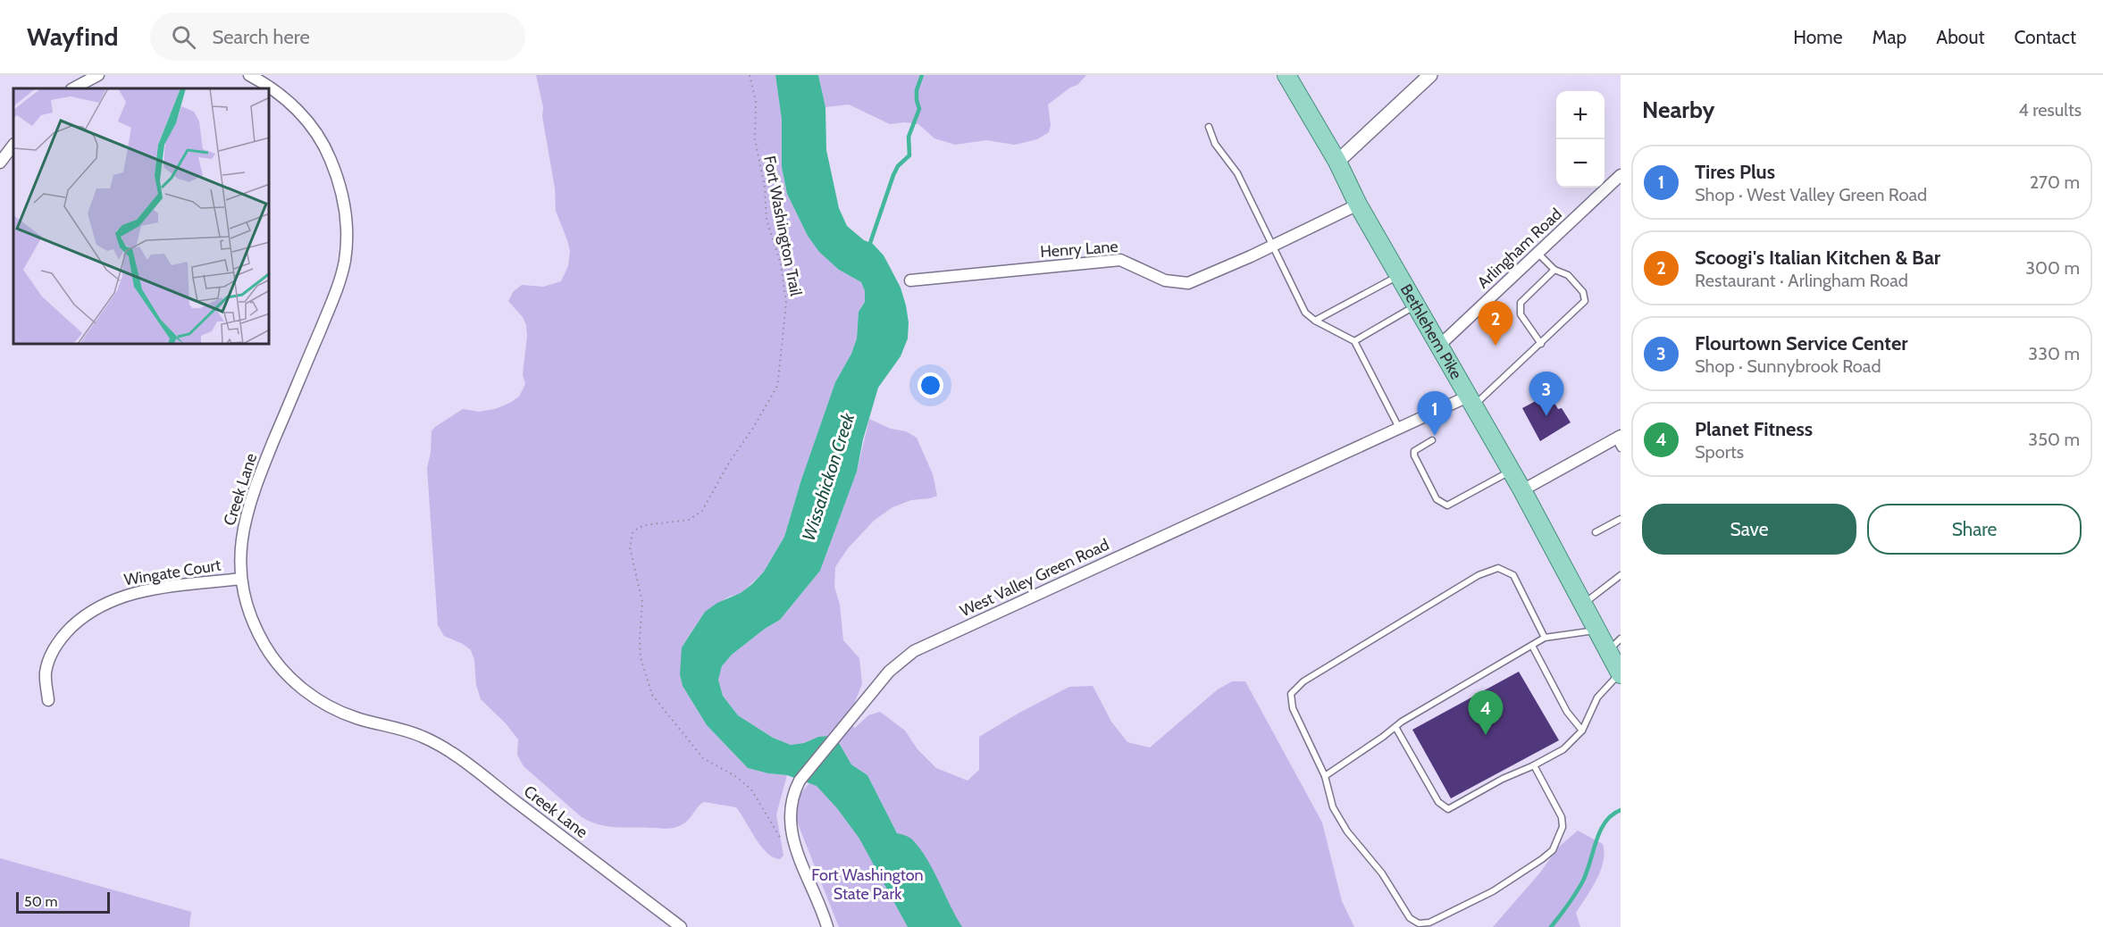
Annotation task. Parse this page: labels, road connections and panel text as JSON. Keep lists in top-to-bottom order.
{
  "streets": {
    "main road": ["Bethlehem Pike"],
    "street": [
      "Arlingham Road",
      "Henry Lane",
      "Creek Lane",
      "Wingate Court",
      "West Valley Green Road"
    ],
    "path": ["Fort Washington Trail"]
  },
  "crossings": [
    ["Arlingham Road", "Bethlehem Pike"],
    ["Henry Lane", "Bethlehem Pike"],
    ["Bethlehem Pike", "West Valley Green Road"],
    ["Creek Lane", "Wingate Court"]
  ],
  "water": ["Wissahickon Creek"],
  "parks": ["Fort Washington State Park"],
  "scale_bar": "50 m",
  "page": {
    "header": "Wayfind",
    "search": "Search here",
    "nav": [
      "Home",
      "Map",
      "About",
      "Contact"
    ],
    "heading": ["Nearby", "4 results"],
    "map_buttons": ["+", "−"],
    "list": [
      {
        "mark": "1",
        "name": "Tires Plus",
        "note": "Shop · West Valley Green Road",
        "value": "270 m"
      },
      {
        "mark": "2",
        "name": "Scoogi's Italian Kitchen & Bar",
        "note": "Restaurant · Arlingham Road",
        "value": "300 m"
      },
      {
        "mark": "3",
        "name": "Flourtown Service Center",
        "note": "Shop · Sunnybrook Road",
        "value": "330 m"
      },
      {
        "mark": "4",
        "name": "Planet Fitness",
        "note": "Sports",
        "value": "350 m"
      }
    ],
    "pins": [
      "2",
      "3",
      "1",
      "4"
    ],
    "buttons": ["Save", "Share"],
    "scale": "50 m"
  }
}
